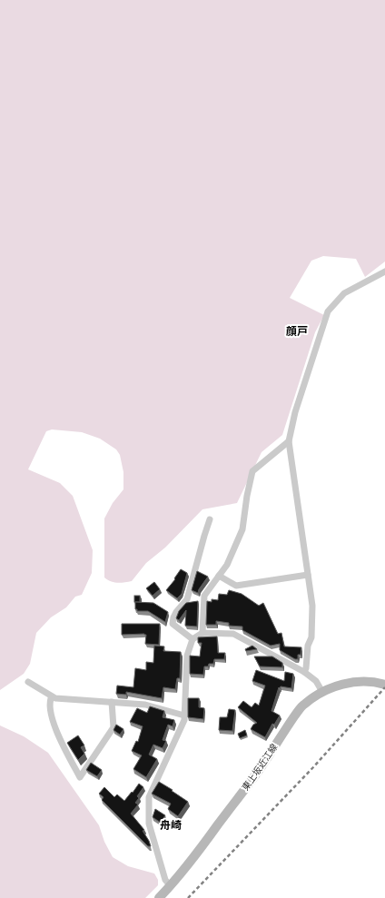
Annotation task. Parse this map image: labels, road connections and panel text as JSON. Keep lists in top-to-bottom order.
{
  "streets": {
    "main road": ["東上坂近江線"]
  },
  "districts": ["顔戸", "舟崎"]
}
